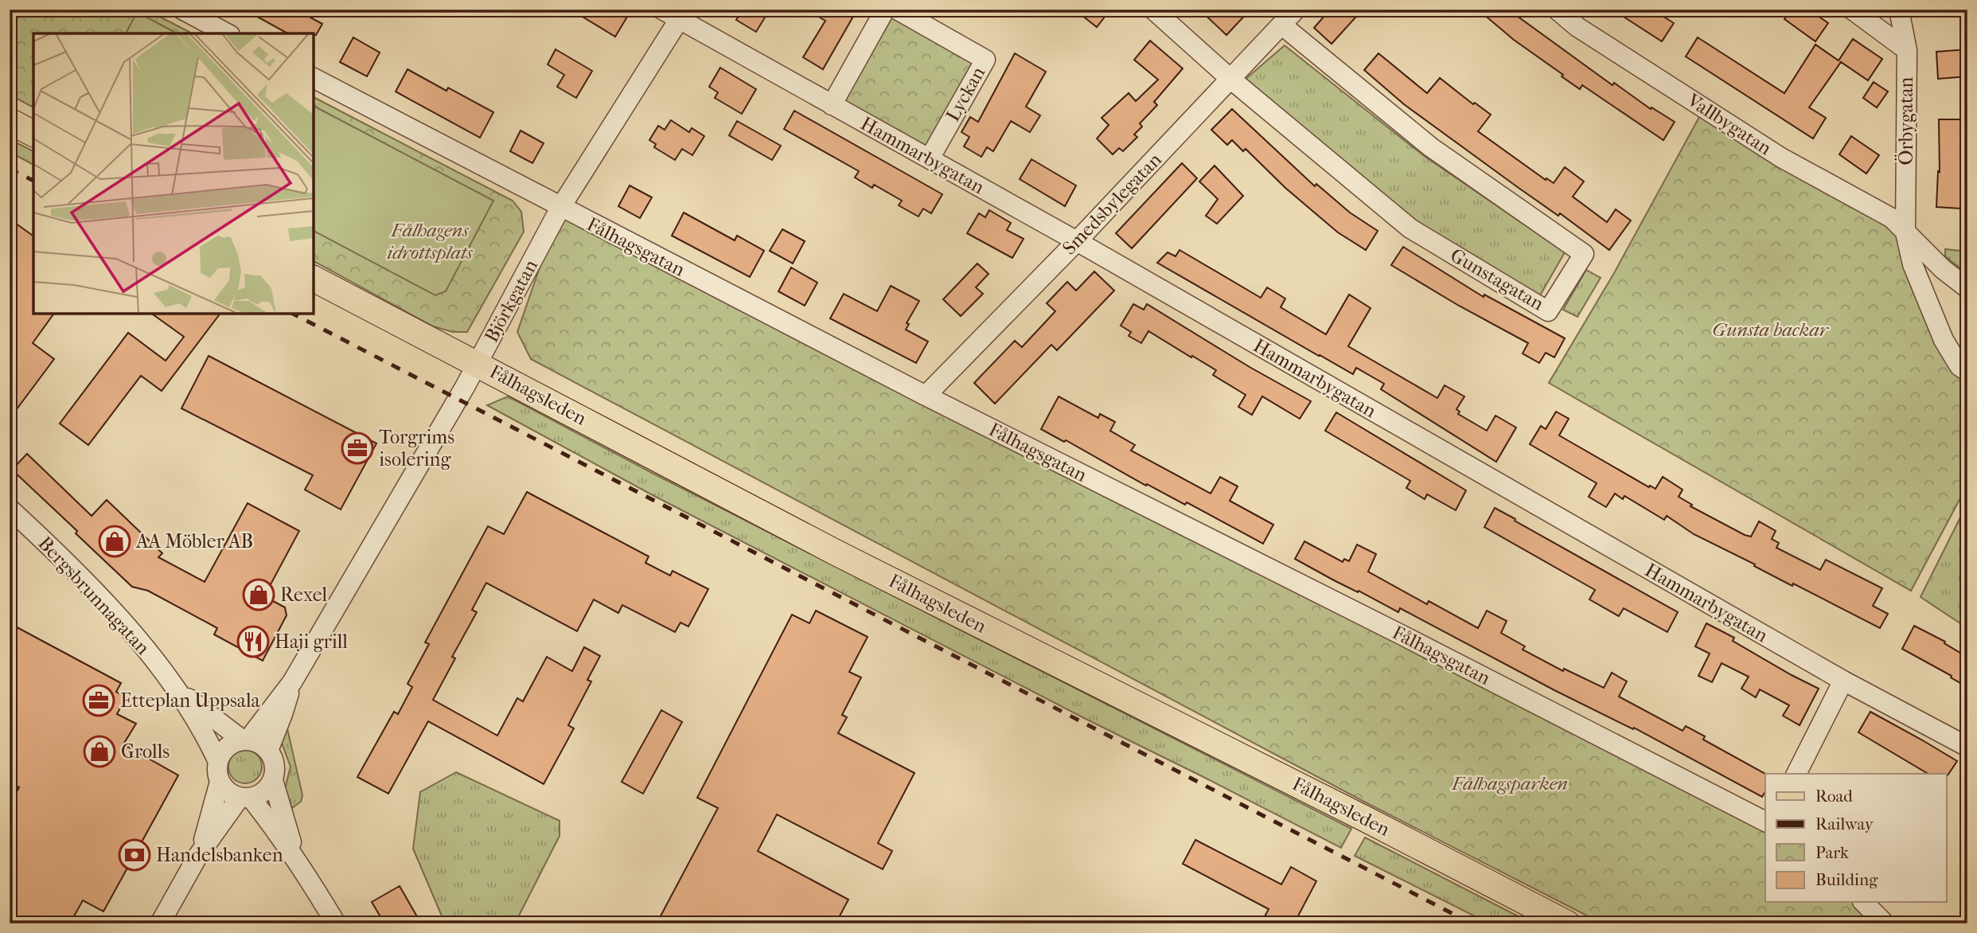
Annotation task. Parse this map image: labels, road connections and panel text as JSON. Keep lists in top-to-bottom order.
{
  "streets": {
    "main road": ["Fålhagsleden"],
    "street": [
      "Lyckan",
      "Örbygatan",
      "Vallbygatan",
      "Hammarbygatan",
      "Smedsbylegatan",
      "Fålhagsgatan",
      "Gunstagatan",
      "Björkgatan",
      "Bergsbrunnagatan"
    ]
  },
  "crossings": [
    ["Lyckan", "Hammarbygatan"],
    ["Örbygatan", "Vallbygatan"],
    ["Hammarbygatan", "Smedsbylegatan"],
    ["Hammarbygatan", "Björkgatan"],
    ["Smedsbylegatan", "Fålhagsgatan"],
    ["Smedsbylegatan", "Gunstagatan"],
    ["Fålhagsgatan", "Björkgatan"],
    ["Björkgatan", "Fålhagsleden"],
    ["Björkgatan", "Bergsbrunnagatan"]
  ],
  "parks": ["Fålhagens idrottsplats", "Gunsta backar", "Fålhagsparken"],
  "places": {
    "office": ["Torgrims isolering", "Etteplan Uppsala"],
    "shop": ["AA Möbler AB", "Rexel", "Grolls"],
    "restaurant": ["Haji grill"],
    "bank": ["Handelsbanken"]
  },
  "legend": [
    "Road",
    "Railway",
    "Park",
    "Building"
  ]
}
